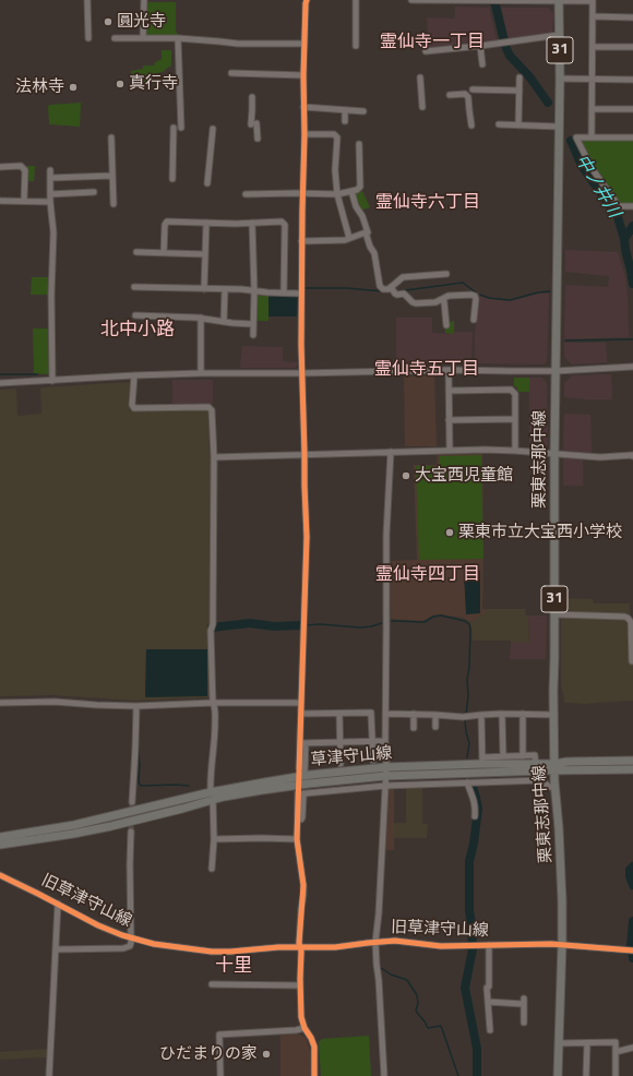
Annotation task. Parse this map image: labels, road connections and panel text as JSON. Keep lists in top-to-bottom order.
{
  "streets": {
    "main road": ["31", "栗東志那中線", "草津守山線"],
    "street": ["旧草津守山線"]
  },
  "crossings": [
    ["栗東志那中線", "草津守山線"],
    ["栗東志那中線", "旧草津守山線"]
  ],
  "districts": [
    "霊仙寺一丁目",
    "霊仙寺六丁目",
    "北中小路",
    "霊仙寺五丁目",
    "霊仙寺四丁目",
    "十里"
  ],
  "water": ["中ノ井川"],
  "places": [
    "圓光寺",
    "真行寺",
    "法林寺",
    "大宝西児童館",
    "栗東市立大宝西小学校",
    "ひだまりの家"
  ]
}
